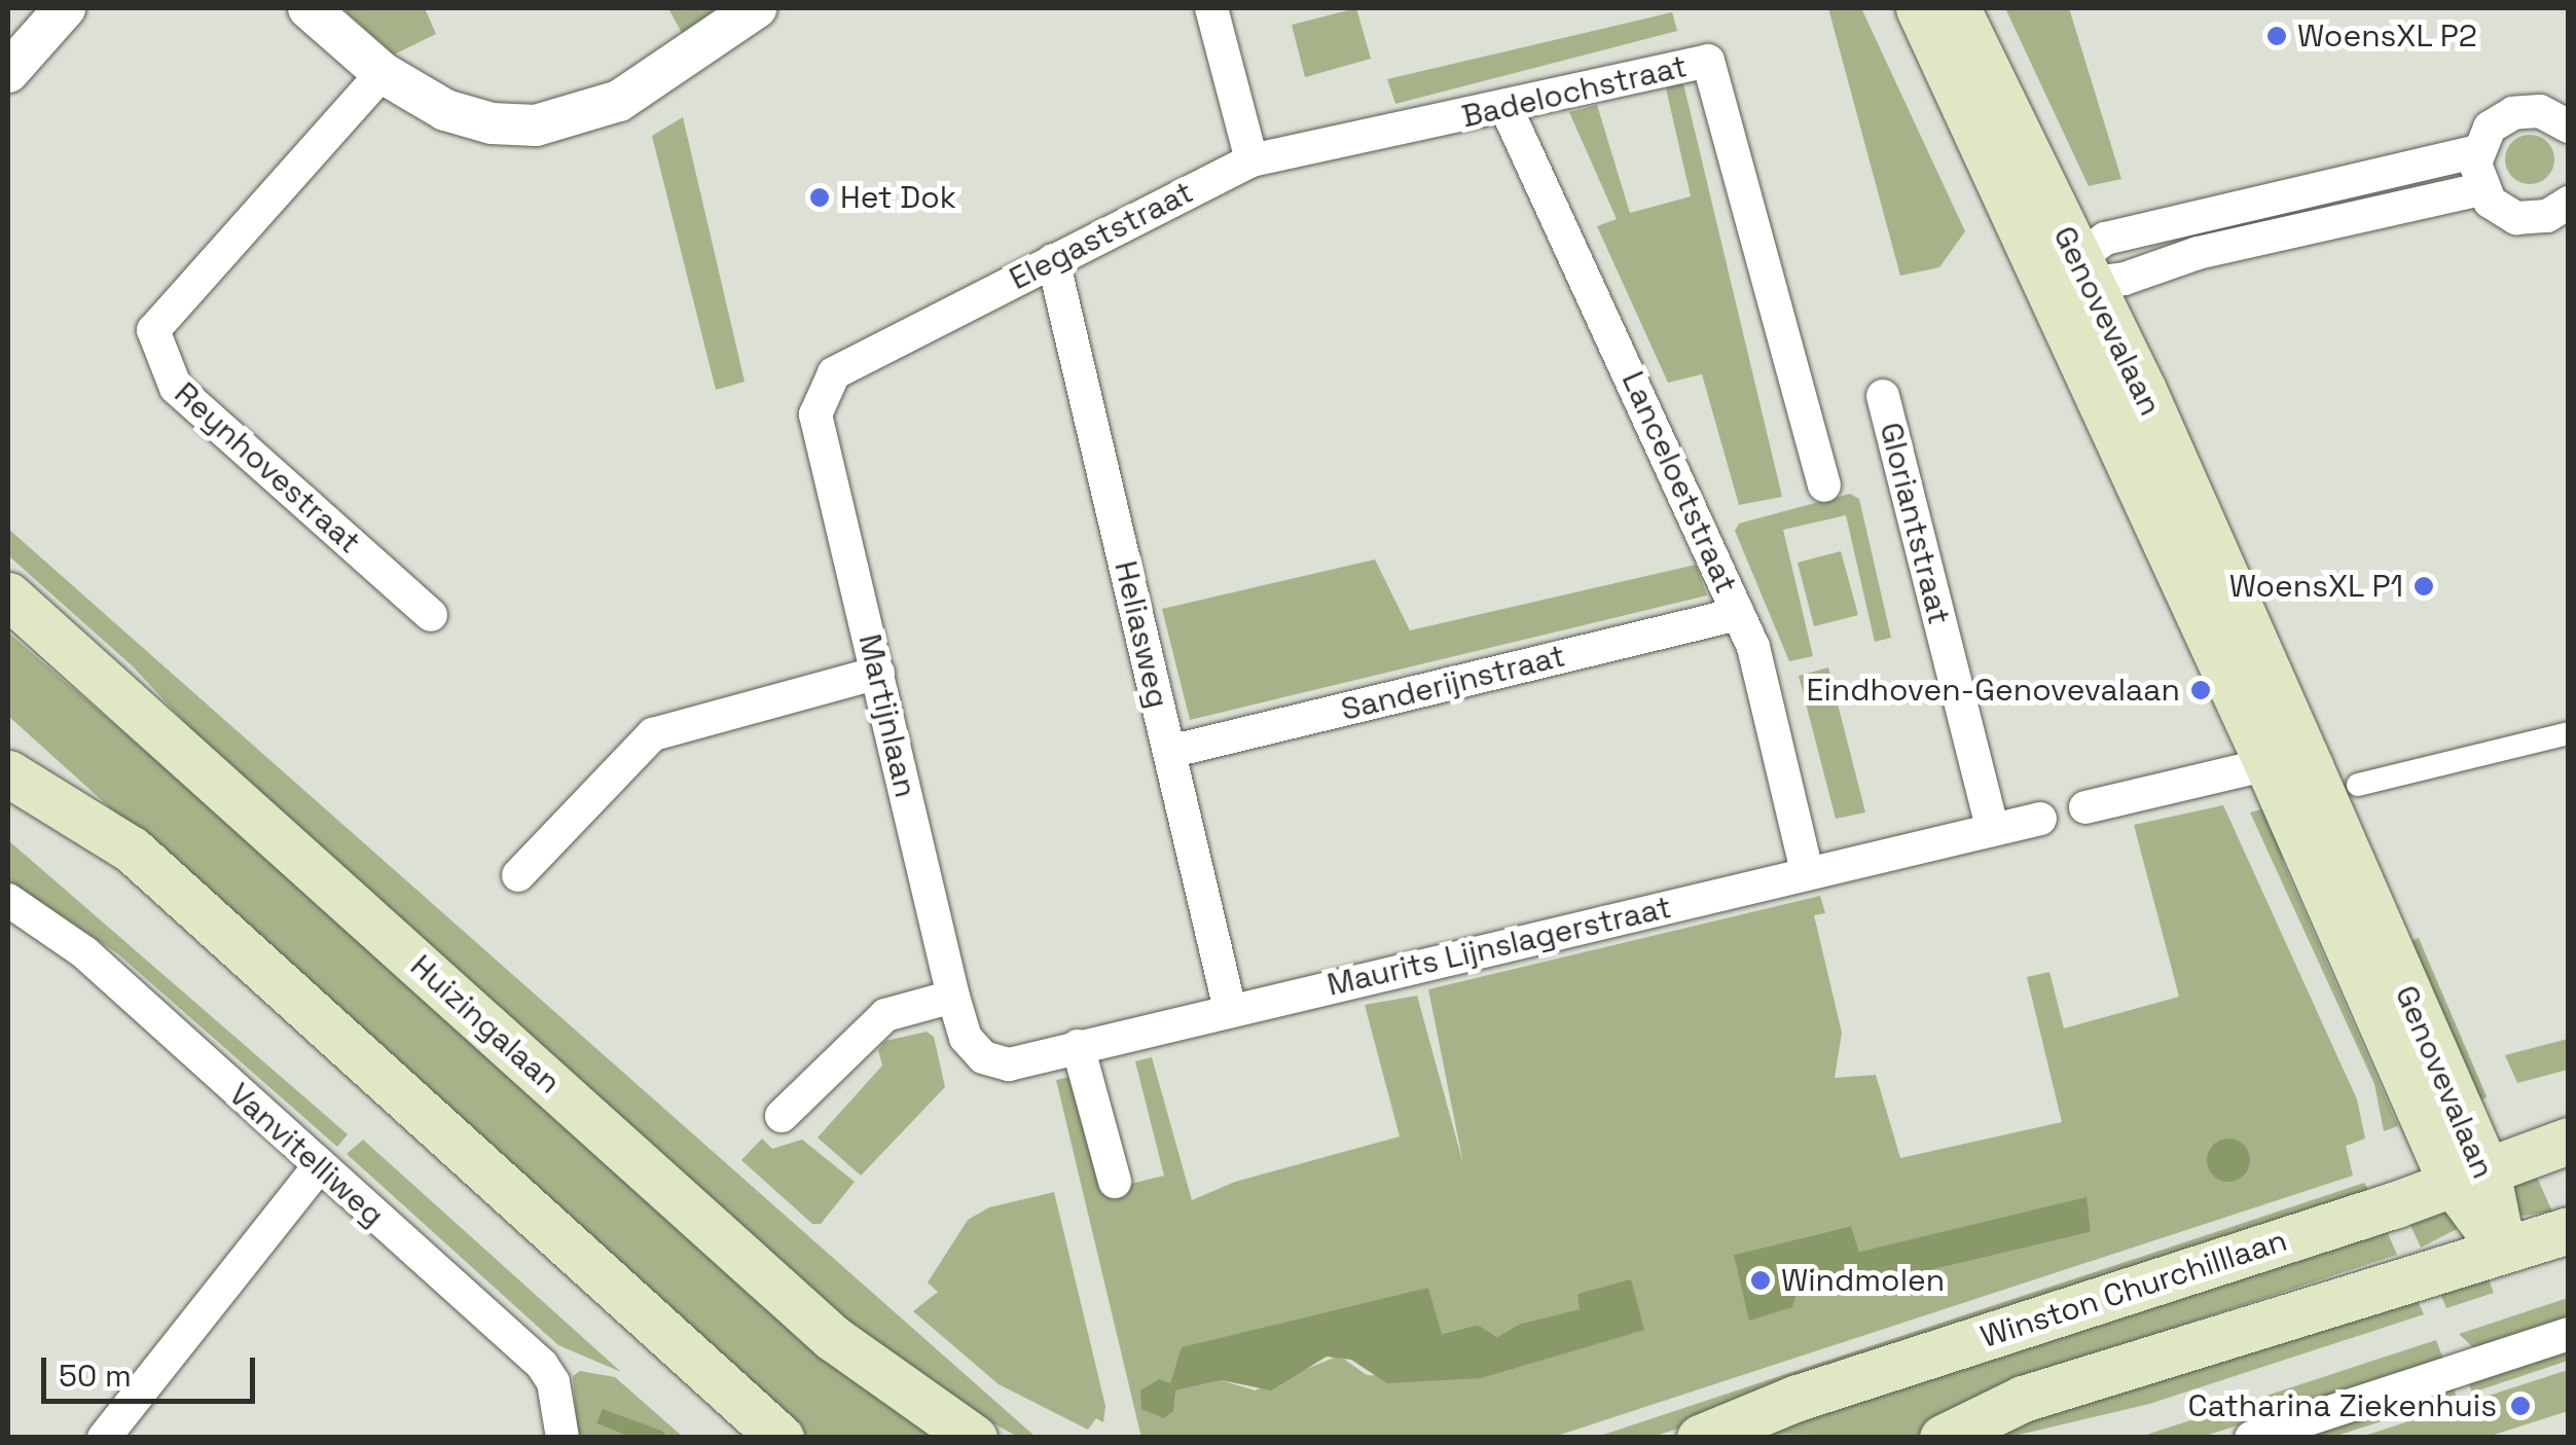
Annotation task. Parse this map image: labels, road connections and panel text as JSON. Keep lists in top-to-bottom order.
{
  "streets": {
    "main road": ["Genovevalaan", "Huizingalaan", "Winston Churchilllaan"],
    "street": [
      "Badelochstraat",
      "Elegaststraat",
      "Reynhovestraat",
      "Lanceloetstraat",
      "Gloriantstraat",
      "Heliasweg",
      "Sanderijnstraat",
      "Martijnlaan",
      "Maurits Lijnslagerstraat",
      "Vanvitelliweg"
    ]
  },
  "crossings": [
    ["Badelochstraat", "Elegaststraat"],
    ["Badelochstraat", "Lanceloetstraat"],
    ["Elegaststraat", "Heliasweg"],
    ["Elegaststraat", "Martijnlaan"],
    ["Genovevalaan", "Winston Churchilllaan"],
    ["Lanceloetstraat", "Sanderijnstraat"],
    ["Lanceloetstraat", "Maurits Lijnslagerstraat"],
    ["Gloriantstraat", "Maurits Lijnslagerstraat"],
    ["Heliasweg", "Sanderijnstraat"],
    ["Heliasweg", "Maurits Lijnslagerstraat"],
    ["Martijnlaan", "Maurits Lijnslagerstraat"]
  ],
  "places": [
    "WoensXL P2",
    "Het Dok",
    "WoensXL P1",
    "Eindhoven-Genovevalaan",
    "Windmolen",
    "Catharina Ziekenhuis"
  ],
  "scale_bar": "50 m"
}
